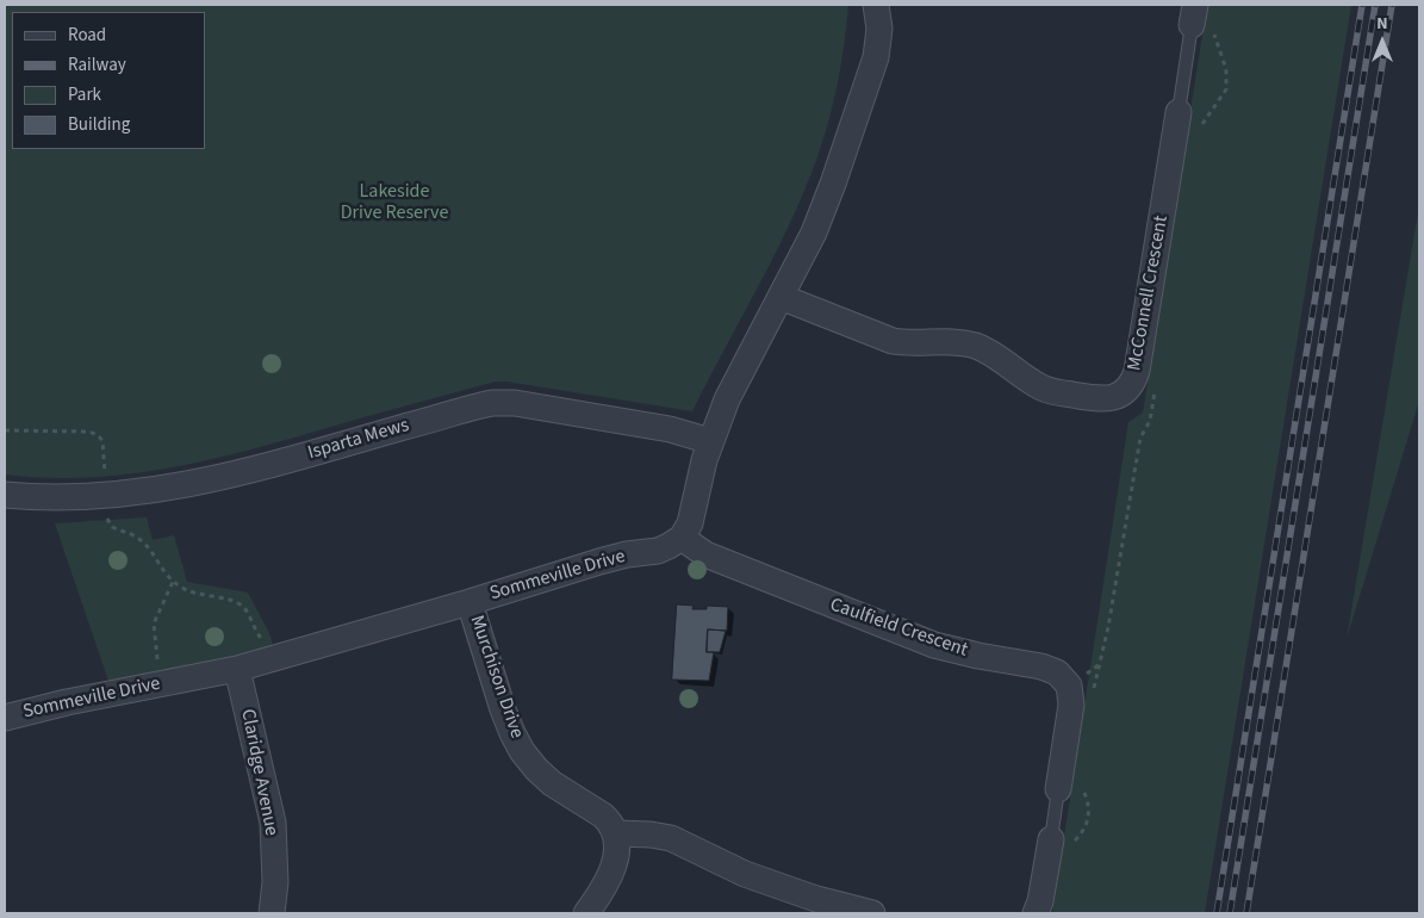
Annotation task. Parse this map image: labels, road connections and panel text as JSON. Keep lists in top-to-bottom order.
{
  "streets": {
    "street": [
      "McConnell Crescent",
      "Isparta Mews",
      "Sommeville Drive",
      "Caulfield Crescent",
      "Murchison Drive",
      "Claridge Avenue"
    ]
  },
  "crossings": [
    ["Sommeville Drive", "Caulfield Crescent"],
    ["Sommeville Drive", "Murchison Drive"],
    ["Sommeville Drive", "Claridge Avenue"]
  ],
  "parks": ["Lakeside Drive Reserve"],
  "legend": [
    "Road",
    "Railway",
    "Park",
    "Building"
  ],
  "north": "top"
}
